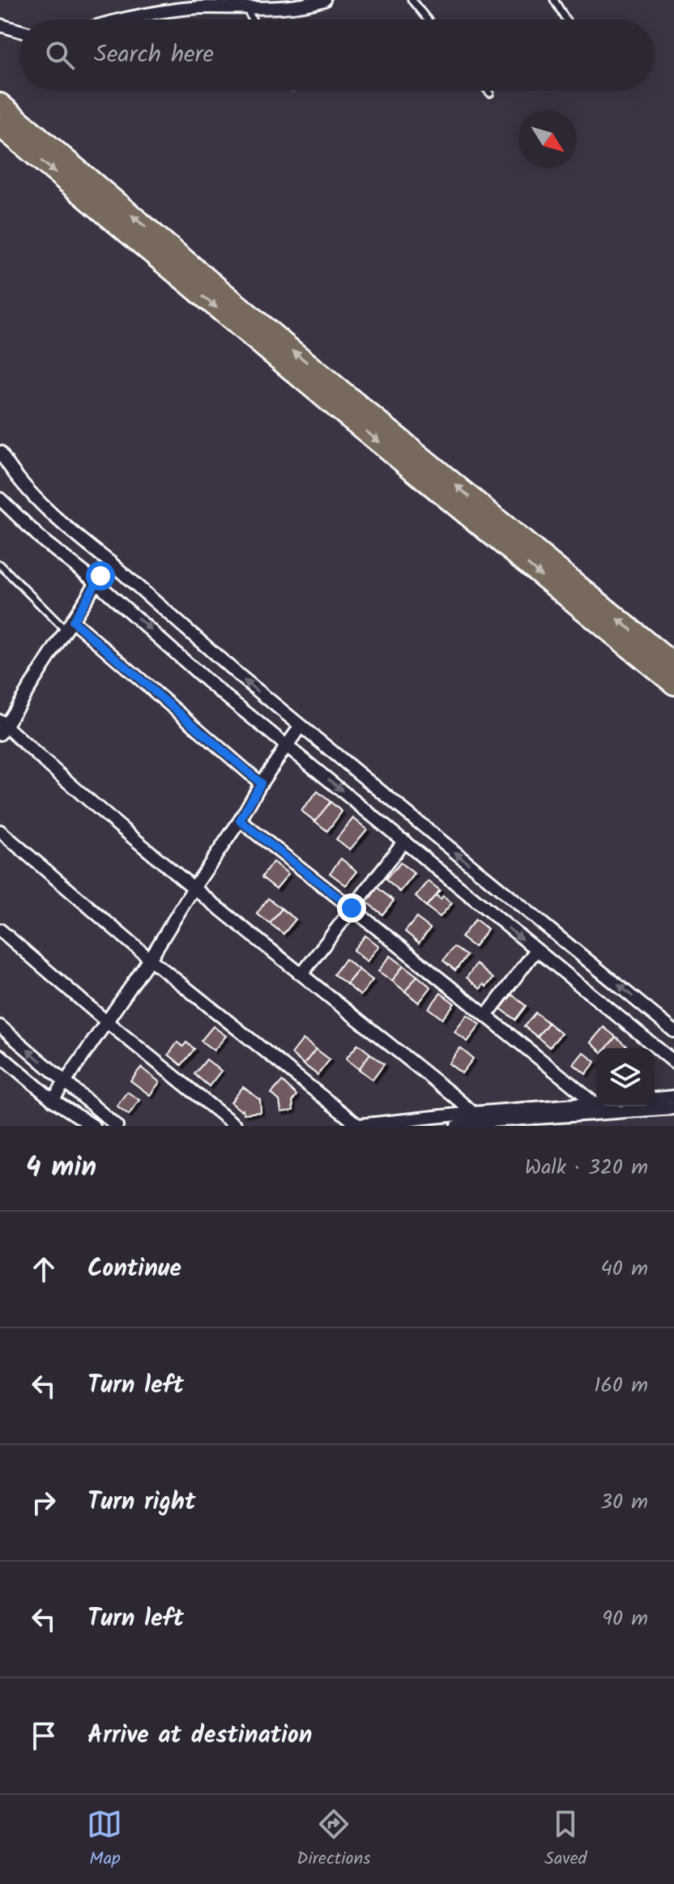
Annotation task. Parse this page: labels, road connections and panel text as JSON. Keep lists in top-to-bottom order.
{
  "north": "bottom right",
  "page": {
    "search": "Search here",
    "heading": ["4 min", "Walk · 320 m"],
    "list": [
      ["Continue", "40 m"],
      ["Turn left", "160 m"],
      ["Turn right", "30 m"],
      ["Turn left", "90 m"],
      "Arrive at destination"
    ],
    "nav": ["Map", "Directions", "Saved"]
  }
}
